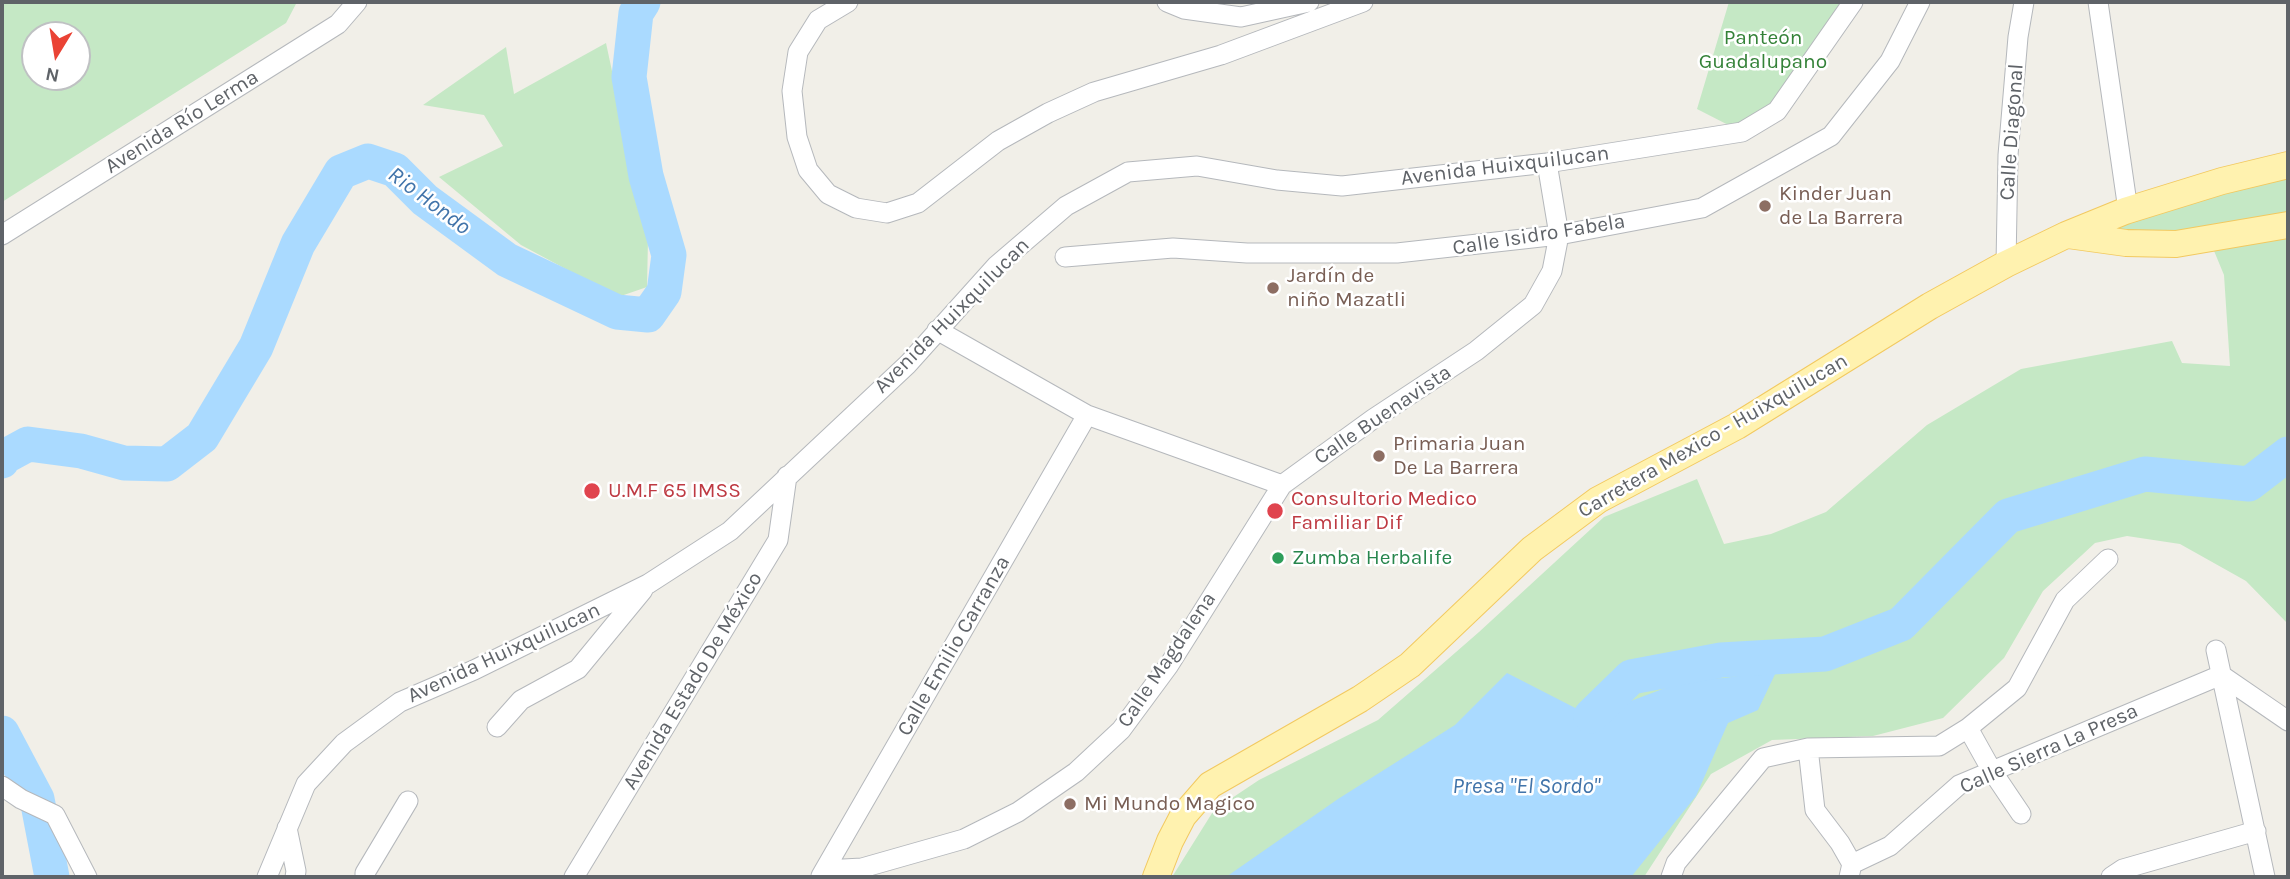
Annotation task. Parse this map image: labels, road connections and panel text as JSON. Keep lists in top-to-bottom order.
{
  "streets": {
    "main road": ["Carretera Mexico - Huixquilucan"],
    "street": [
      "Avenida Río Lerma",
      "Calle Diagonal",
      "Avenida Huixquilucan",
      "Calle Isidro Fabela",
      "Calle Buenavista",
      "Calle Emilio Carranza",
      "Calle Magdalena",
      "Avenida Estado De México",
      "Calle Sierra La Presa"
    ]
  },
  "crossings": [
    ["Calle Diagonal", "Carretera Mexico - Huixquilucan"],
    ["Avenida Huixquilucan", "Calle Buenavista"],
    ["Avenida Huixquilucan", "Avenida Estado De México"],
    ["Calle Isidro Fabela", "Calle Buenavista"],
    ["Calle Buenavista", "Calle Magdalena"],
    ["Calle Emilio Carranza", "Calle Magdalena"]
  ],
  "water": ["Rio Hondo", "Presa \"El Sordo\""],
  "parks": ["Panteón Guadalupano"],
  "places": [
    "Kinder Juan de La Barrera",
    "Jardín de niño Mazatli",
    "Primaria Juan De La Barrera",
    "U.M.F 65 IMSS",
    "Consultorio Medico Familiar Dif",
    "Zumba Herbalife",
    "Mi Mundo Magico"
  ],
  "north": "bottom"
}
